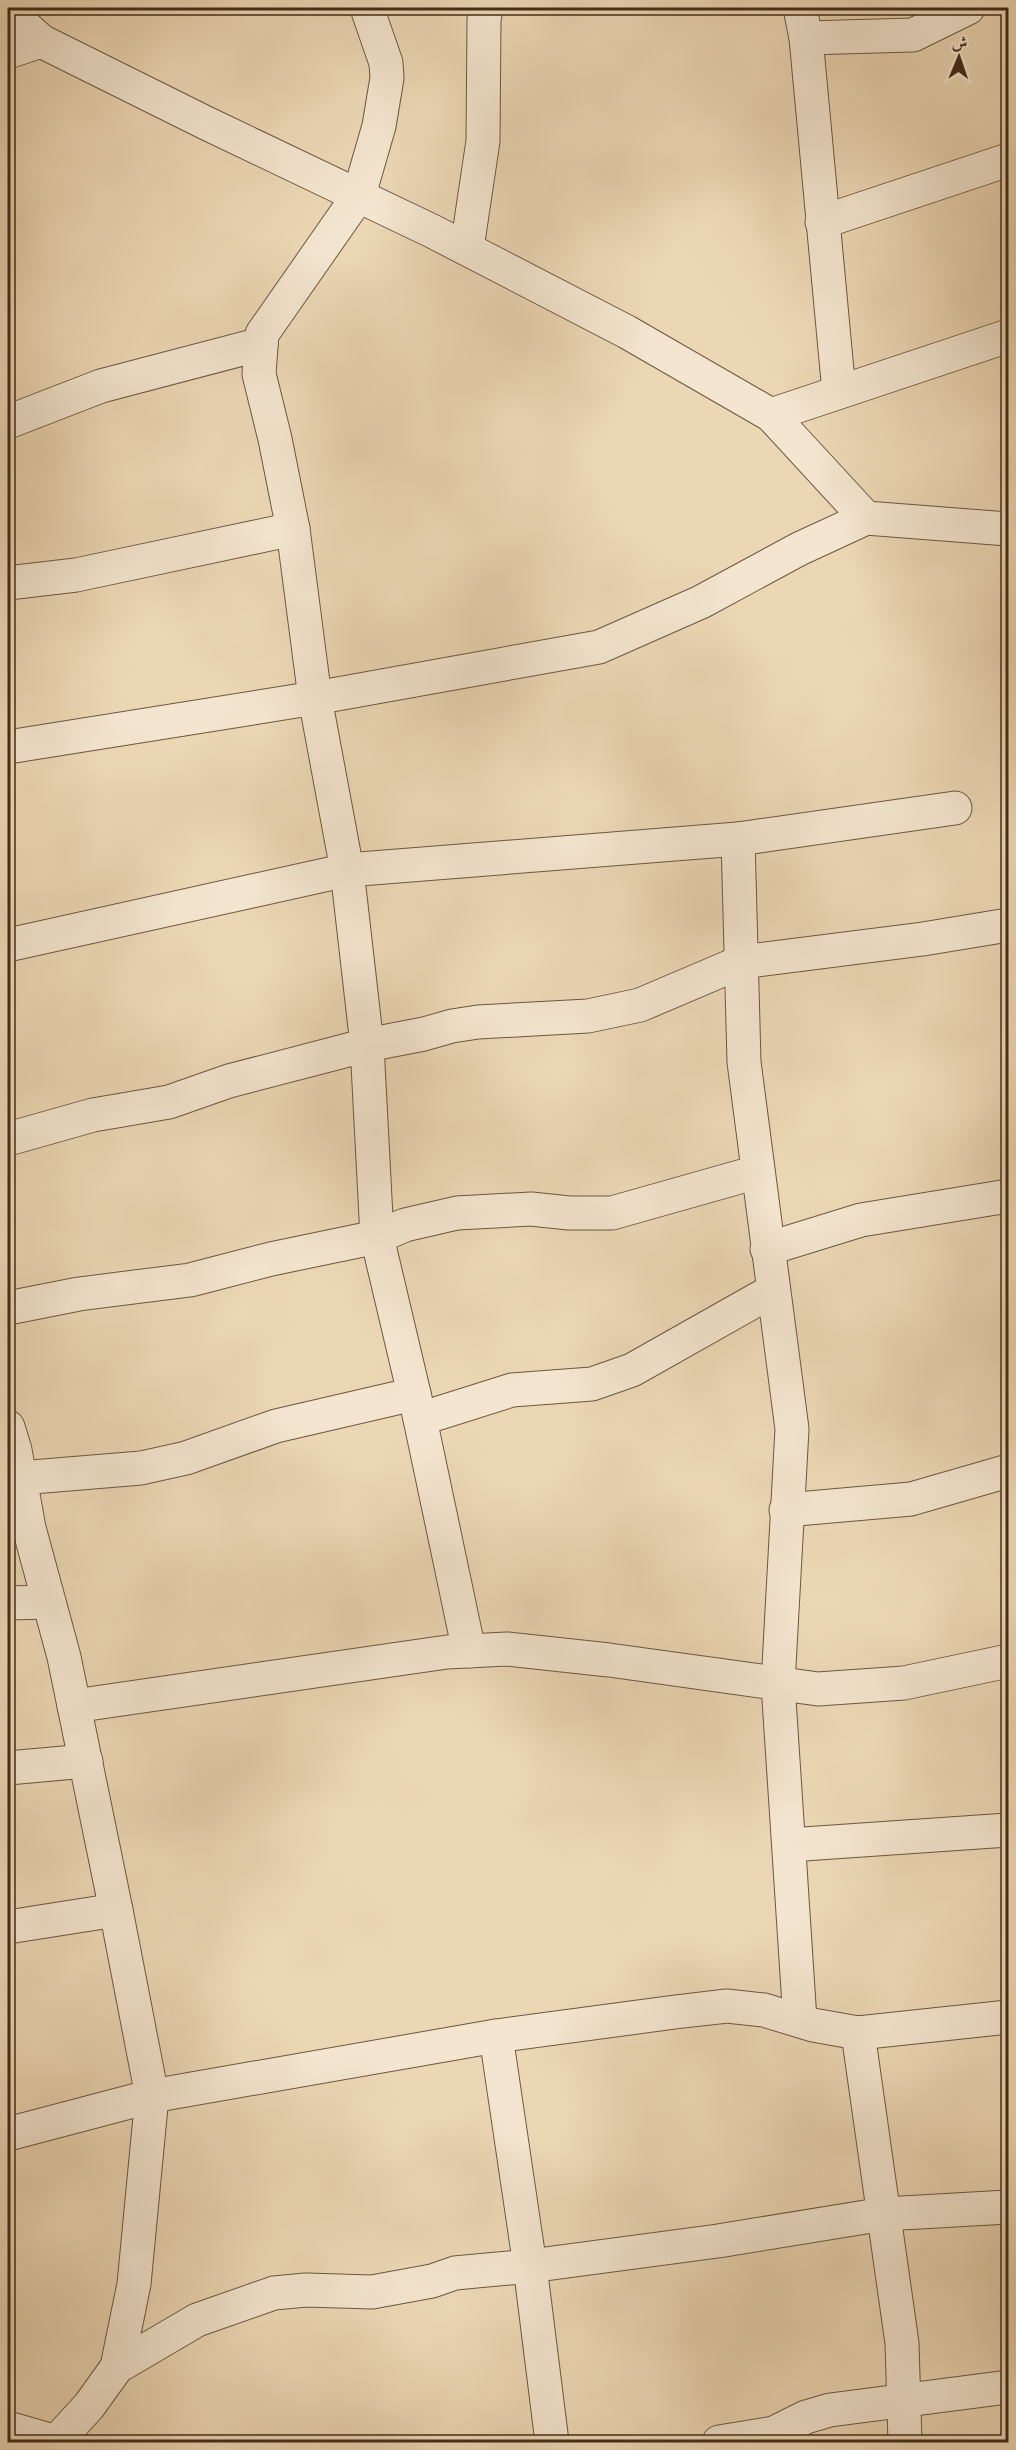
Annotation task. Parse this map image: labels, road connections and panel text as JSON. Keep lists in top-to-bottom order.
{
  "north": "top"
}
